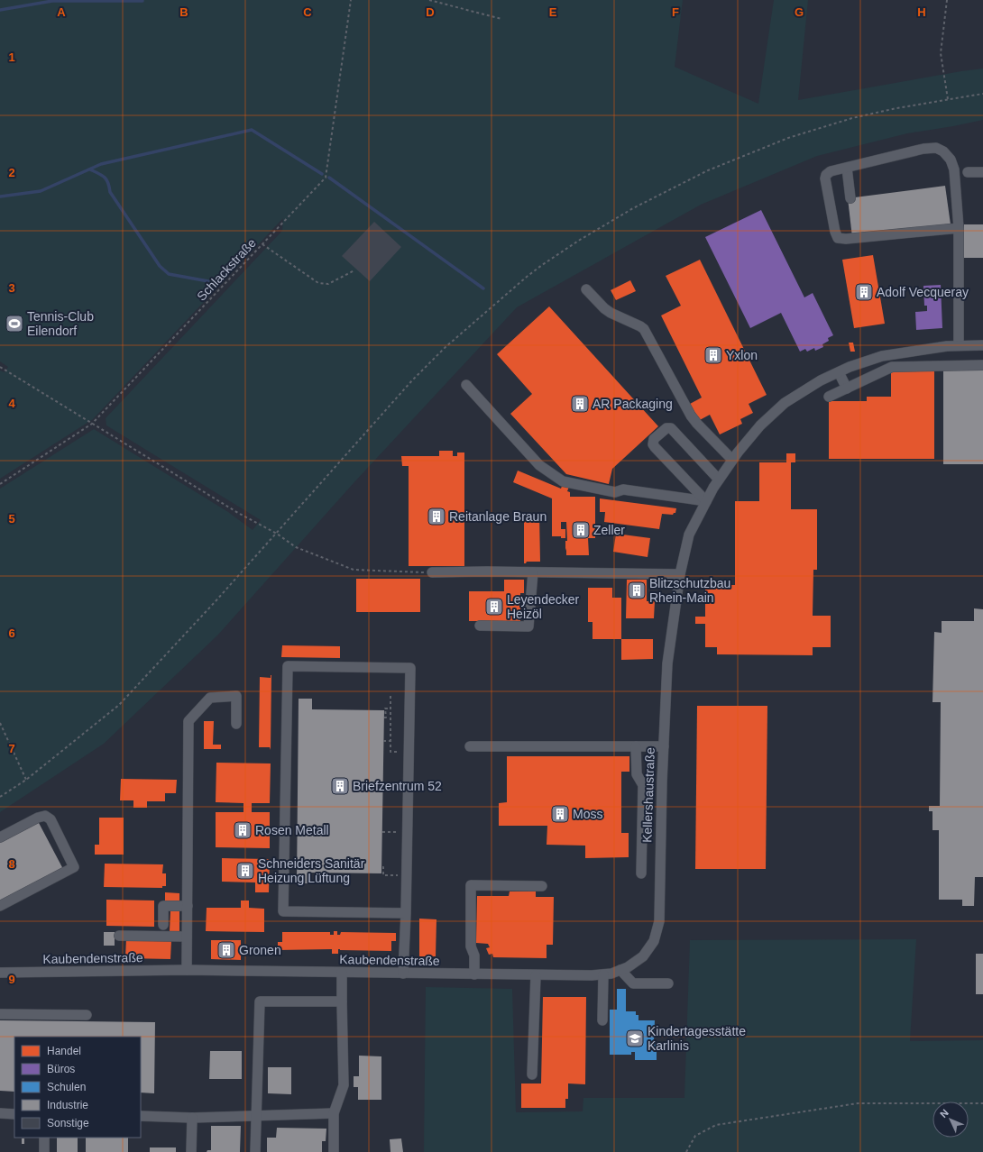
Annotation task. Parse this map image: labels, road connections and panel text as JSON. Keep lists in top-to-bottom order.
{
  "streets": {
    "street": ["Kellershaustraße", "Kaubendenstraße"],
    "path": ["Schlackstraße"]
  },
  "crossings": [
    ["Kellershaustraße", "Kaubendenstraße"]
  ],
  "places": {
    "building": [
      "Adolf Vecqueray",
      "Yxlon",
      "AR Packaging",
      "Reitanlage Braun",
      "Zeller",
      "Blitzschutzbau Rhein-Main",
      "Leyendecker Heizöl",
      "Briefzentrum 52",
      "Moss",
      "Rosen Metall",
      "Schneiders Sanitär Heizung Lüftung",
      "Gronen"
    ],
    "sports": ["Tennis-Club Eilendorf"],
    "school or university": ["Kindertagesstätte Karlinis"]
  },
  "legend": [
    "Handel",
    "Büros",
    "Schulen",
    "Industrie",
    "Sonstige"
  ],
  "north": "top left",
  "grid": {
    "columns": [
      "A",
      "B",
      "C",
      "D",
      "E",
      "F",
      "G",
      "H"
    ],
    "rows": [
      "1",
      "2",
      "3",
      "4",
      "5",
      "6",
      "7",
      "8",
      "9"
    ]
  }
}
